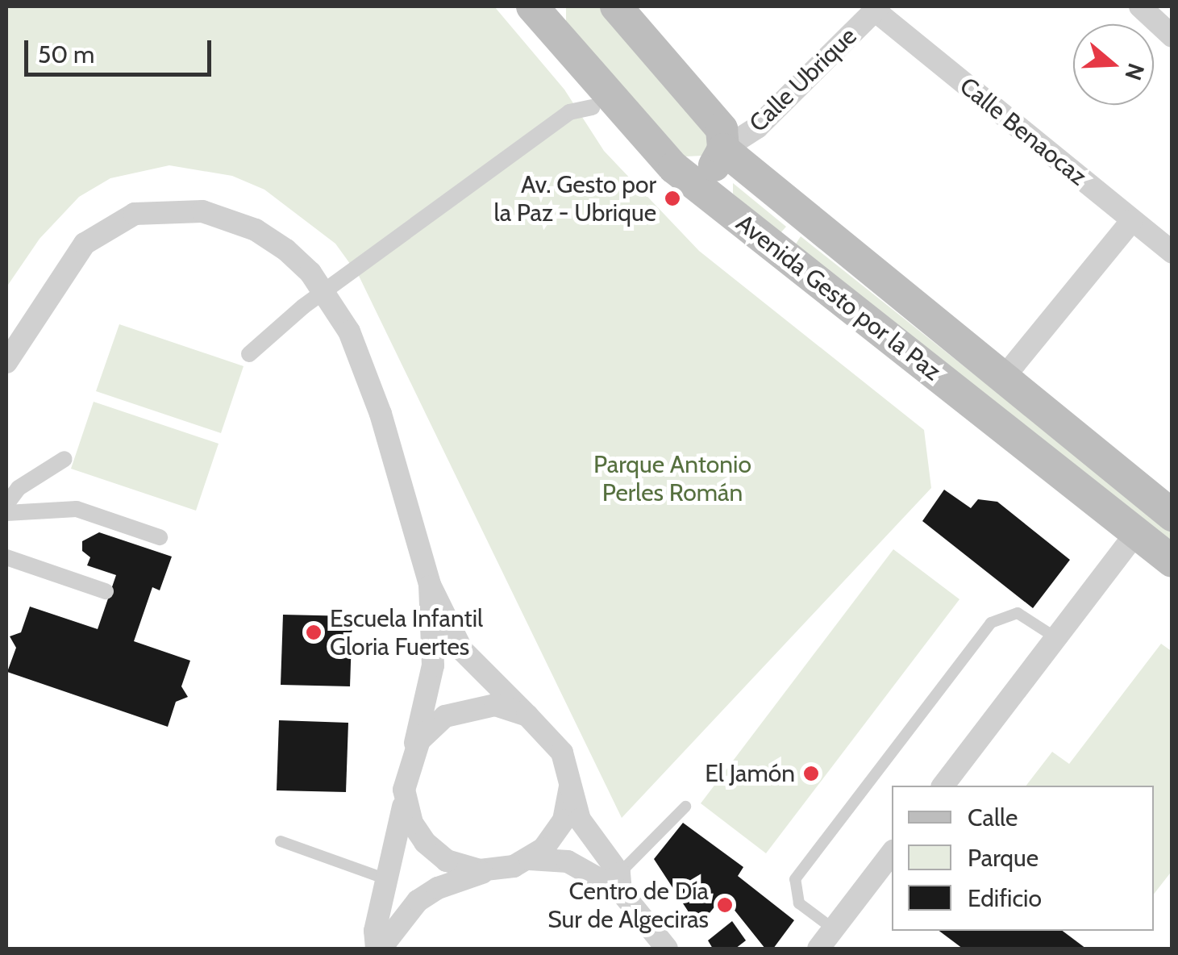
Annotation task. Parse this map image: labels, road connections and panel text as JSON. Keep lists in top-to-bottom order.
{
  "streets": {
    "main road": ["Avenida Gesto por la Paz"],
    "street": ["Calle Ubrique", "Calle Benaocaz"]
  },
  "crossings": [
    ["Calle Ubrique", "Calle Benaocaz"],
    ["Calle Ubrique", "Avenida Gesto por la Paz"]
  ],
  "parks": ["Parque Antonio Perles Román"],
  "places": [
    "Av. Gesto por la Paz - Ubrique",
    "Escuela Infantil Gloria Fuertes",
    "El Jamón",
    "Centro de Día Sur de Algeciras"
  ],
  "legend": ["Calle", "Parque", "Edificio"],
  "scale_bar": "50 m",
  "north": "right"
}
